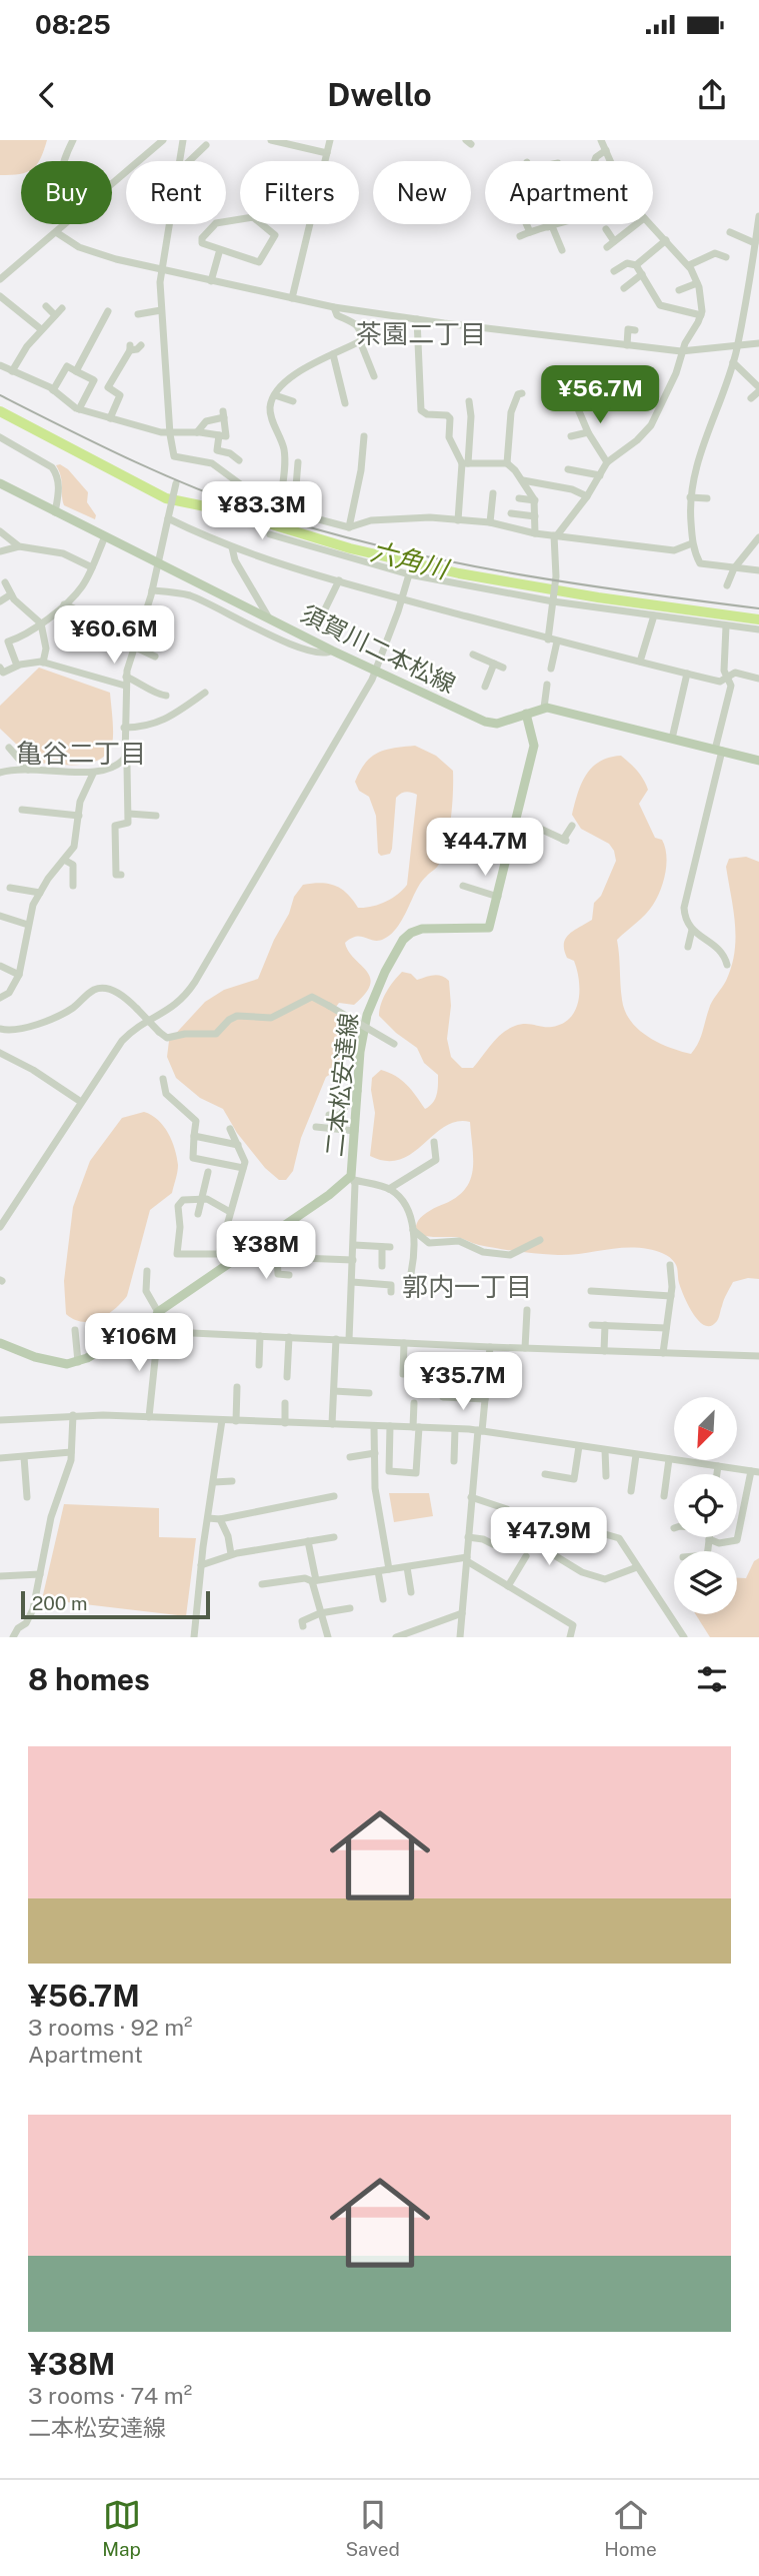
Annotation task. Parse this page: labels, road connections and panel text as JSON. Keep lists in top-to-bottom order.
{
  "streets": {
    "main road": ["須賀川二本松線", "二本松安達線"]
  },
  "crossings": [
    ["須賀川二本松線", "二本松安達線"]
  ],
  "districts": ["茶園二丁目", "亀谷二丁目", "郭内一丁目"],
  "water": ["六角川"],
  "scale_bar": "200 m",
  "north": "bottom left",
  "page": {
    "status": "08:25",
    "header": "Dwello",
    "chip": [
      "Buy",
      "Rent",
      "Filters",
      "New",
      "Apartment"
    ],
    "price": [
      "¥56.7M",
      "¥83.3M",
      "¥60.6M",
      "¥44.7M",
      "¥38M",
      "¥106M",
      "¥35.7M",
      "¥47.9M"
    ],
    "scale": "200 m",
    "heading": "8 homes",
    "list": [
      {
        "name": "¥56.7M",
        "note": "3 rooms · 92 m² · Apartment"
      },
      {
        "name": "¥38M",
        "note": "3 rooms · 74 m² · 二本松安達線"
      }
    ],
    "tabs": ["Map", "Saved", "Home"]
  }
}
